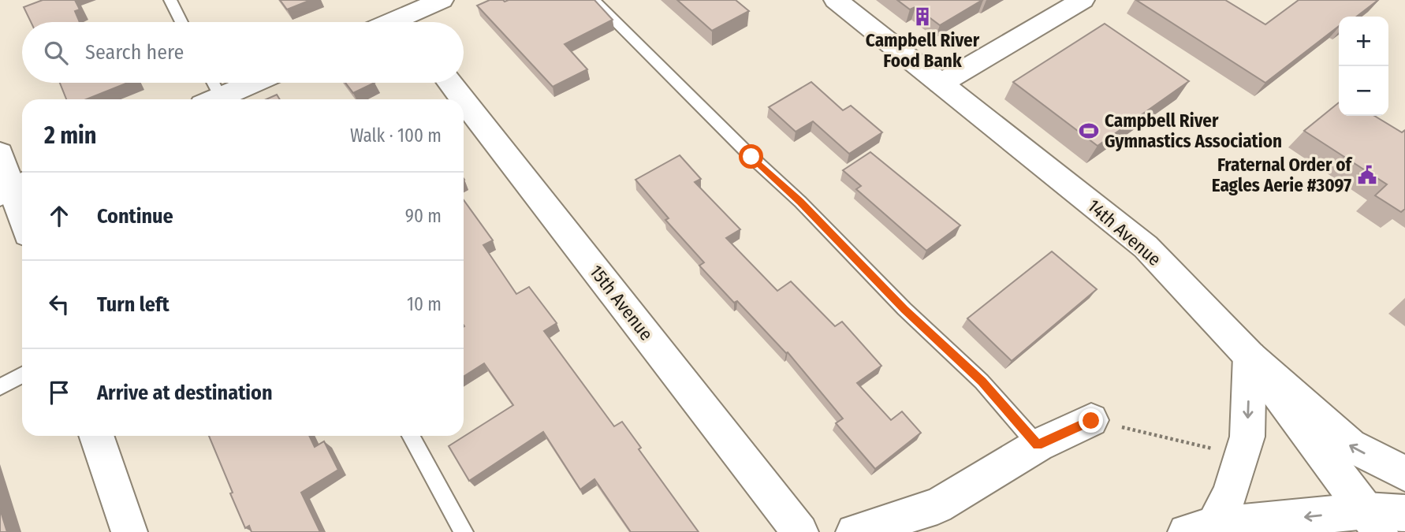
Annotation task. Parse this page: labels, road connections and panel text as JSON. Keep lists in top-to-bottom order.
{
  "streets": {
    "main road": ["14th Avenue", "15th Avenue"]
  },
  "places": {
    "building": ["Campbell River Food Bank"],
    "sports": ["Campbell River Gymnastics Association"],
    "public building": ["Fraternal Order of Eagles Aerie #3097"]
  },
  "page": {
    "map_buttons": ["+", "−"],
    "search": "Search here",
    "heading": ["2 min", "Walk · 100 m"],
    "list": [
      ["Continue", "90 m"],
      ["Turn left", "10 m"],
      "Arrive at destination"
    ]
  }
}
